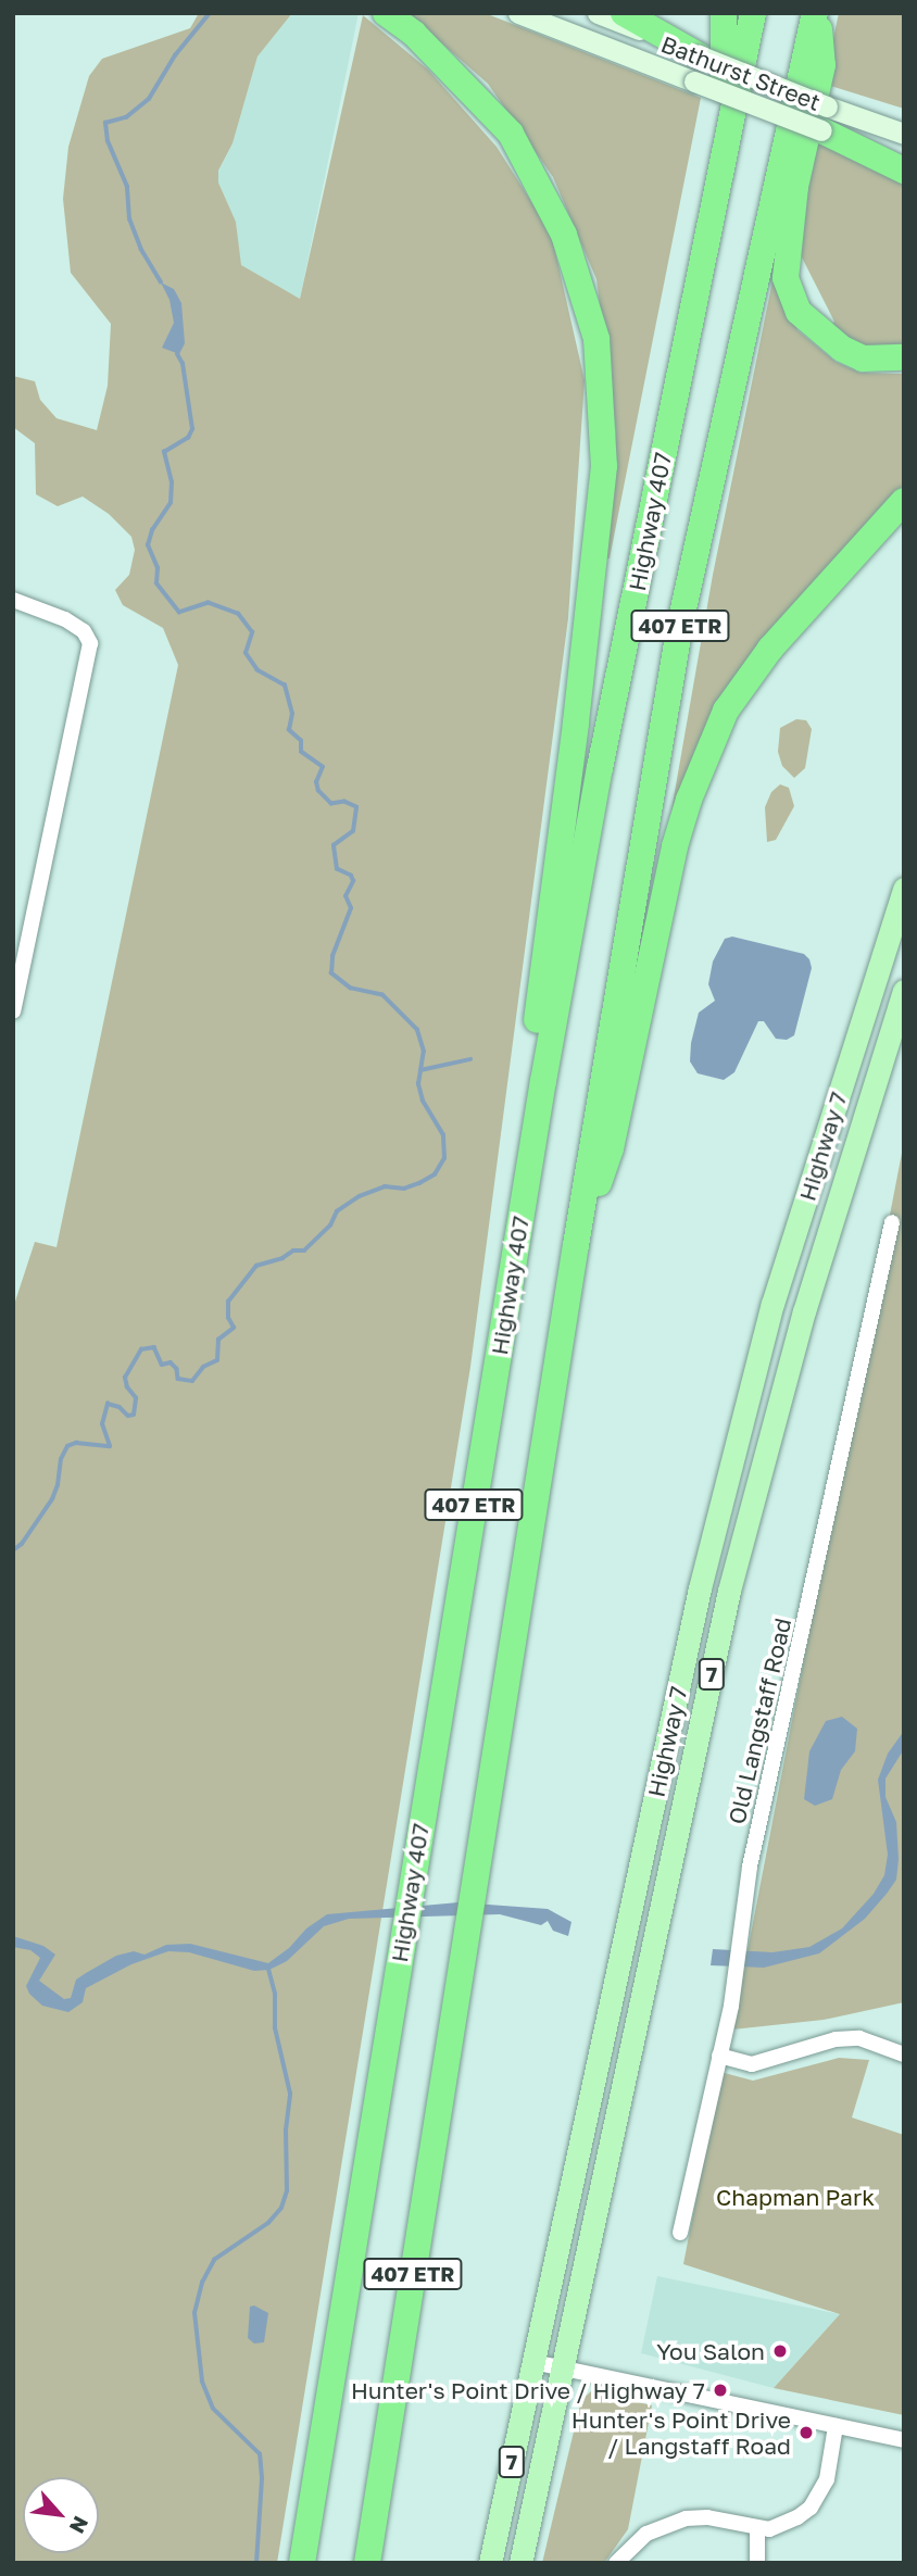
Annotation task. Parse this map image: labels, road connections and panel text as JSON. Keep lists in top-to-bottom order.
{
  "streets": {
    "highway": ["Highway 407", "407 ETR"],
    "main road": ["Bathurst Street", "Highway 7", "7"],
    "street": ["Old Langstaff Road"]
  },
  "parks": ["Chapman Park"],
  "places": ["You Salon", "Hunter's Point Drive / Highway 7", "Hunter's Point Drive / Langstaff Road"],
  "north": "bottom right"
}
